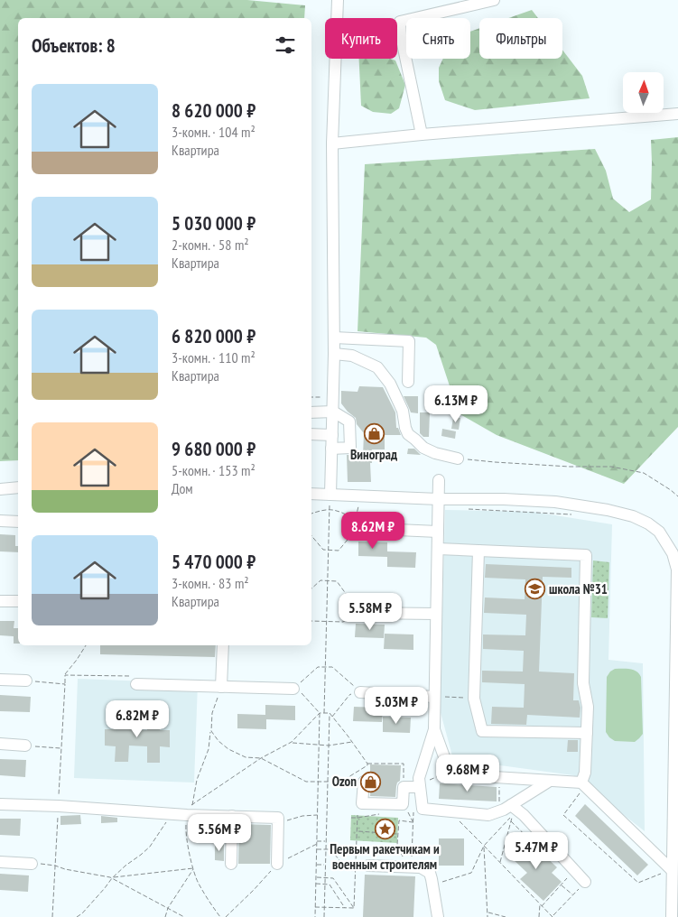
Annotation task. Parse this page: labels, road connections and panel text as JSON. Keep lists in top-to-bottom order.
{
  "places": {
    "shop": ["Виноград", "Ozon"],
    "school or university": ["школа №31"],
    "place": ["Первым ракетчикам и военным строителям"]
  },
  "north": "top",
  "page": {
    "chip": ["Купить", "Снять", "Фильтры"],
    "heading": "Объектов: 8",
    "list": [
      {
        "name": "8 620 000 ₽",
        "note": "3-комн. · 104 m² · Квартира"
      },
      {
        "name": "5 030 000 ₽",
        "note": "2-комн. · 58 m² · Квартира"
      },
      {
        "name": "6 820 000 ₽",
        "note": "3-комн. · 110 m² · Квартира"
      },
      {
        "name": "9 680 000 ₽",
        "note": "5-комн. · 153 m² · Дом"
      },
      {
        "name": "5 470 000 ₽",
        "note": "3-комн. · 83 m² · Квартира"
      }
    ],
    "price": [
      "6.13M ₽",
      "8.62M ₽",
      "5.58M ₽",
      "5.03M ₽",
      "6.82M ₽",
      "9.68M ₽",
      "5.56M ₽",
      "5.47M ₽"
    ]
  }
}
